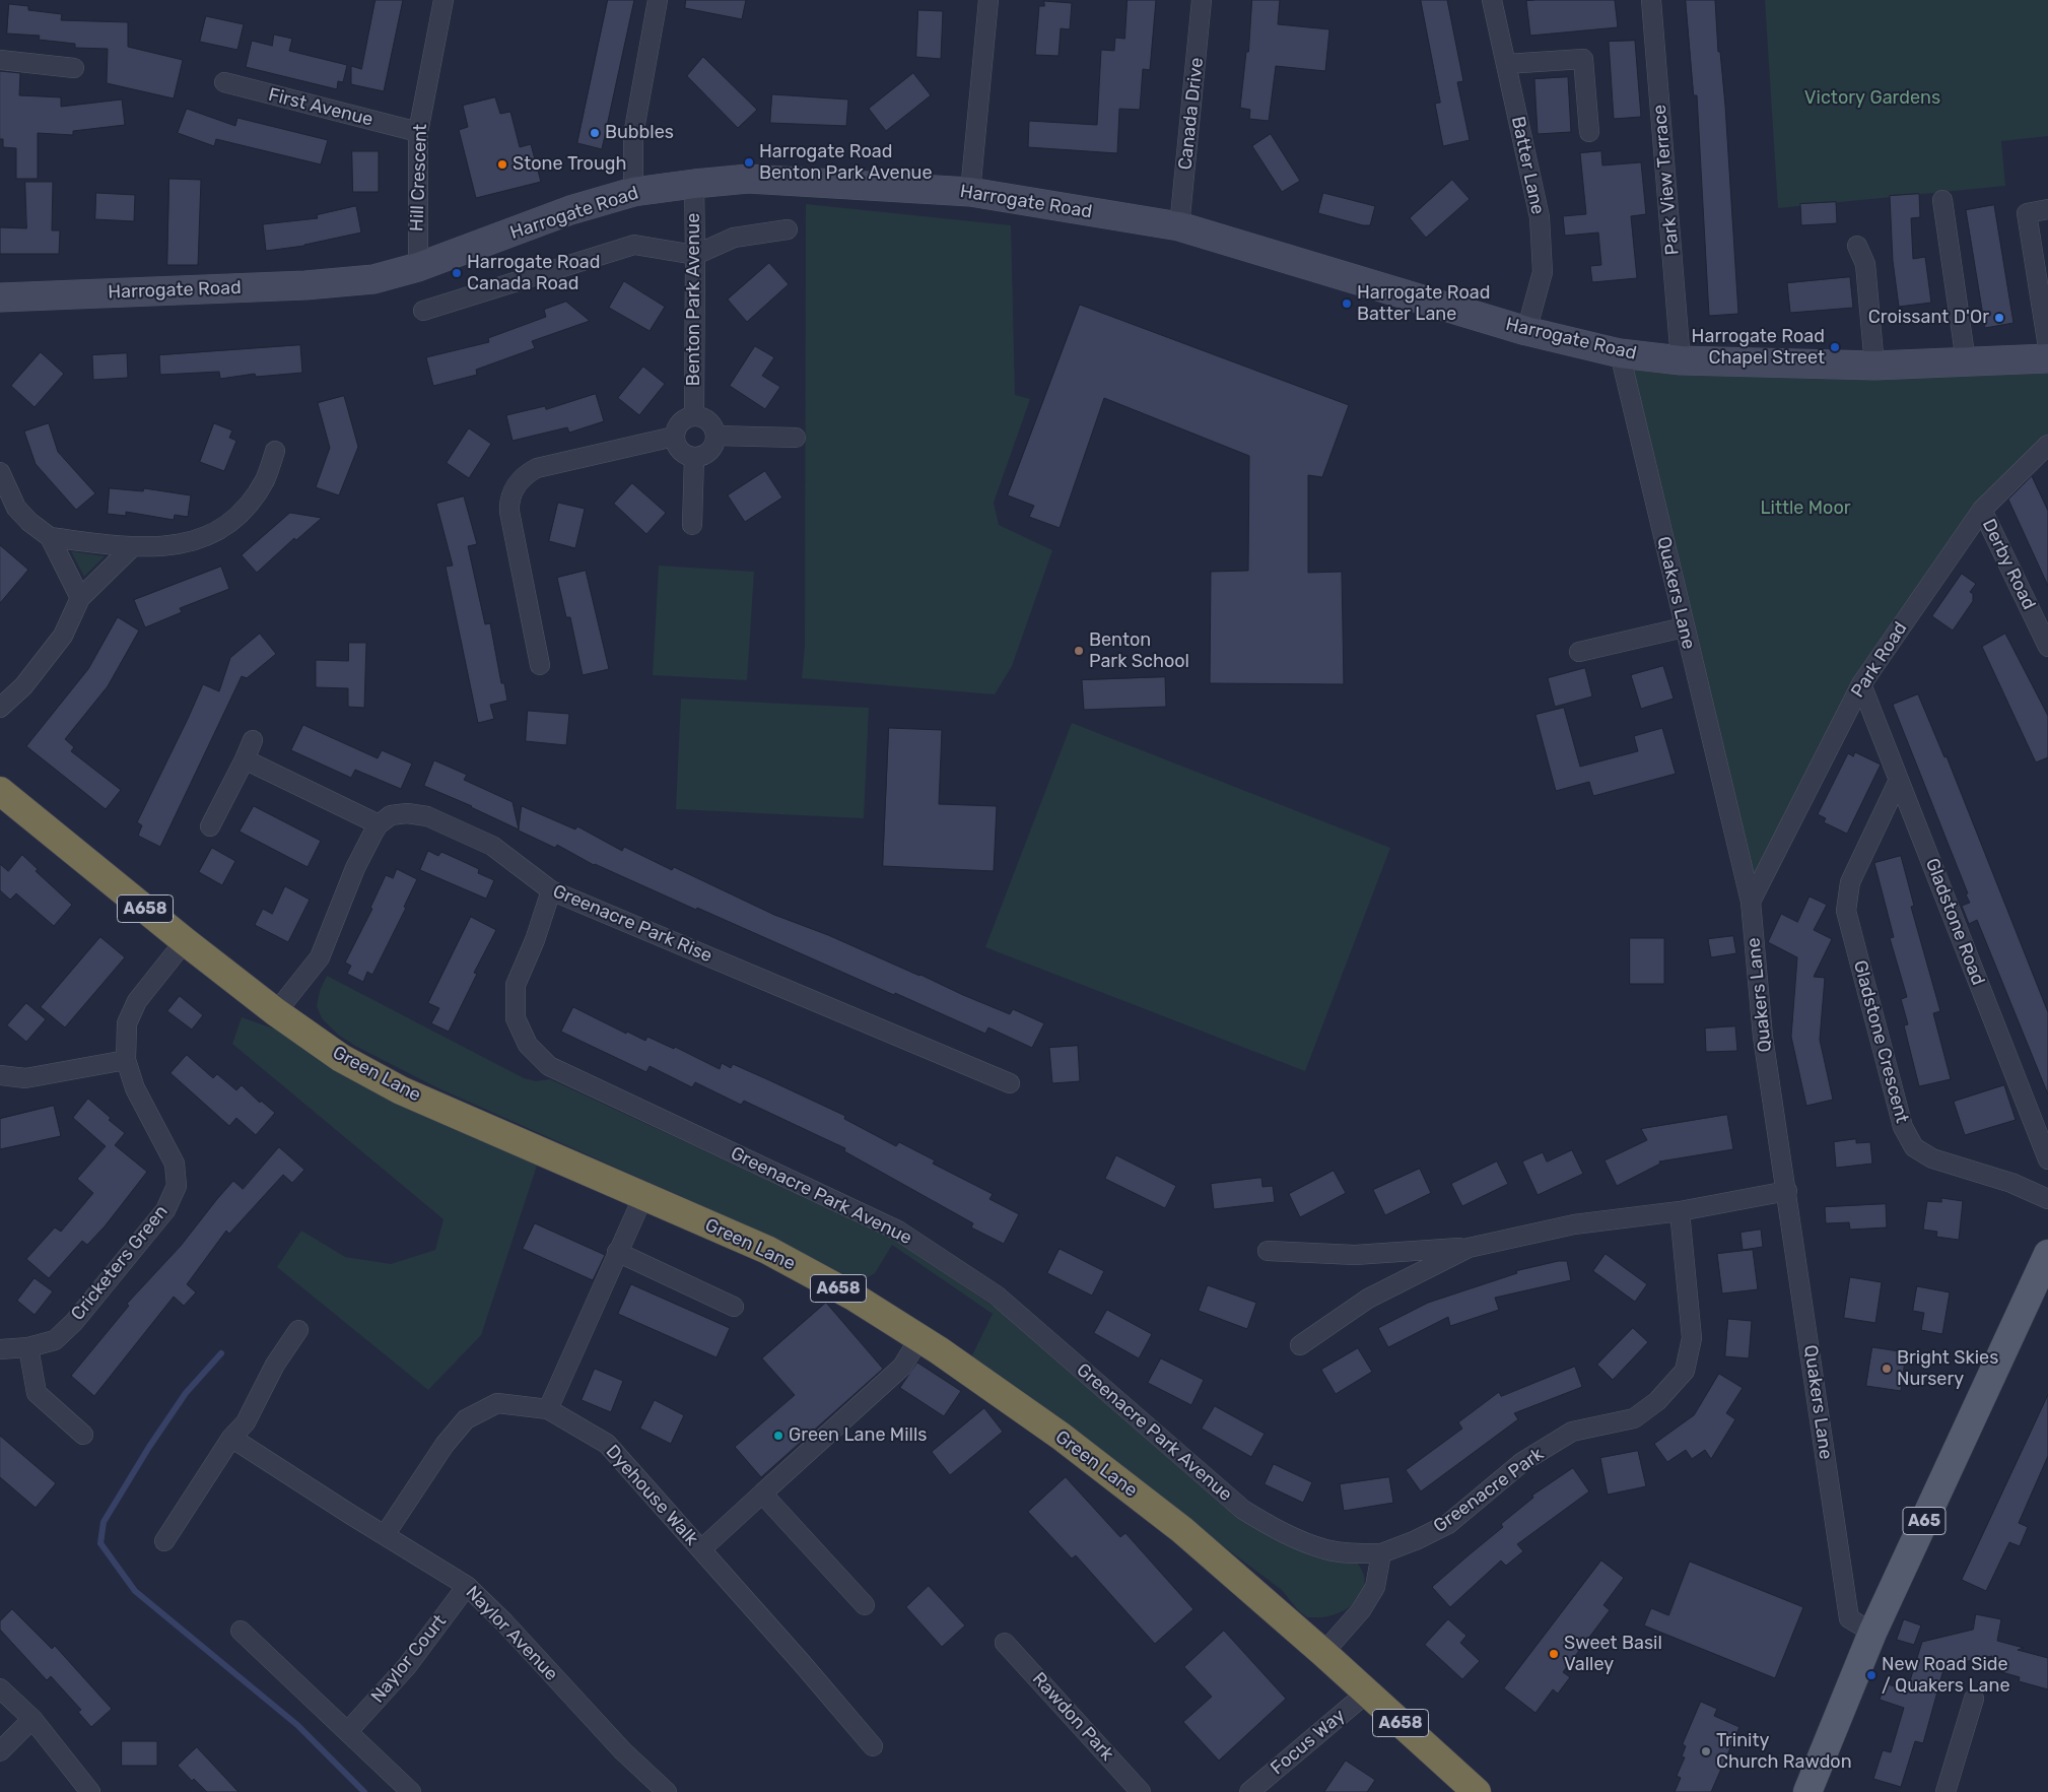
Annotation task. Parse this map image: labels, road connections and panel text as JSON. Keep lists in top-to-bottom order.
{
  "streets": {
    "highway": ["A658", "Green Lane"],
    "main road": ["Harrogate Road", "A65"],
    "street": [
      "First Avenue",
      "Canada Drive",
      "Batter Lane",
      "Hill Crescent",
      "Park View Terrace",
      "Benton Park Avenue",
      "Derby Road",
      "Quakers Lane",
      "Park Road",
      "Gladstone Road",
      "Greenacre Park Rise",
      "Gladstone Crescent",
      "Greenacre Park Avenue",
      "Cricketers Green",
      "Greenacre Park",
      "Dyehouse Walk",
      "Naylor Avenue",
      "Naylor Court",
      "Rawdon Park",
      "Focus Way"
    ]
  },
  "crossings": [
    ["First Avenue", "Hill Crescent"],
    ["Canada Drive", "Harrogate Road"],
    ["Batter Lane", "Harrogate Road"],
    ["Hill Crescent", "Harrogate Road"],
    ["Park View Terrace", "Harrogate Road"],
    ["Harrogate Road", "Benton Park Avenue"],
    ["Harrogate Road", "Quakers Lane"],
    ["Derby Road", "Park Road"],
    ["Quakers Lane", "Park Road"],
    ["Quakers Lane", "A65"],
    ["Park Road", "Gladstone Road"],
    ["Gladstone Road", "Gladstone Crescent"],
    ["Greenacre Park Rise", "Greenacre Park Avenue"],
    ["Green Lane", "Cricketers Green"],
    ["Green Lane", "Focus Way"],
    ["Greenacre Park Avenue", "Greenacre Park"],
    ["Dyehouse Walk", "Naylor Avenue"],
    ["Naylor Avenue", "Naylor Court"]
  ],
  "parks": ["Victory Gardens", "Little Moor"],
  "places": [
    "Bubbles",
    "Harrogate Road Benton Park Avenue",
    "Stone Trough",
    "Harrogate Road Canada Road",
    "Harrogate Road Batter Lane",
    "Croissant D'Or",
    "Harrogate Road Chapel Street",
    "Benton Park School",
    "Bright Skies Nursery",
    "Green Lane Mills",
    "Sweet Basil Valley",
    "New Road Side / Quakers Lane",
    "Trinity Church Rawdon"
  ]
}
